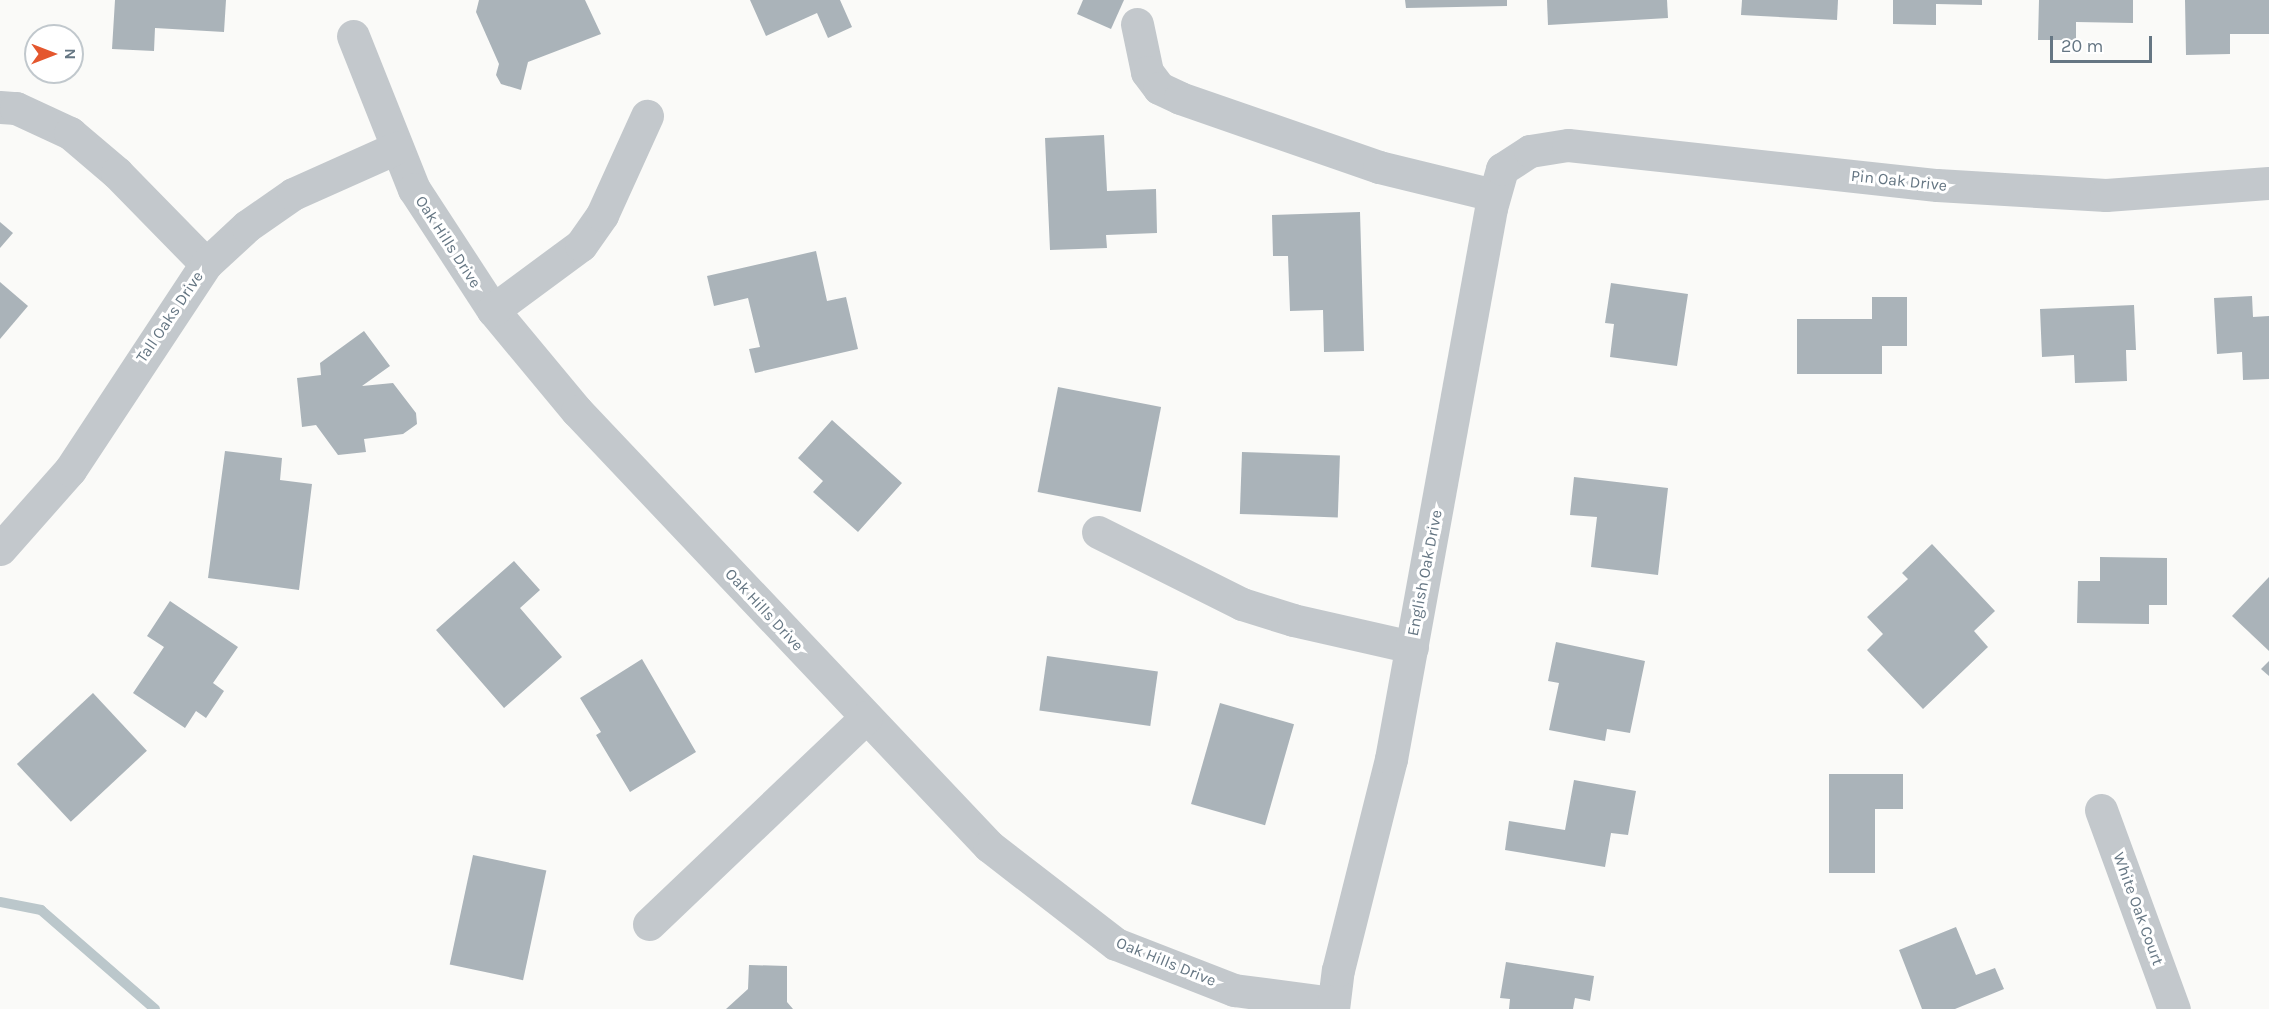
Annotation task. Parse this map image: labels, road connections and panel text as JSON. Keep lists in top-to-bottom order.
{
  "streets": {
    "street": [
      "Pin Oak Drive",
      "Oak Hills Drive",
      "Tall Oaks Drive",
      "English Oak Drive",
      "White Oak Court"
    ]
  },
  "crossings": [
    ["Pin Oak Drive", "English Oak Drive"],
    ["Oak Hills Drive", "Tall Oaks Drive"],
    ["Oak Hills Drive", "English Oak Drive"]
  ],
  "scale_bar": "20 m",
  "north": "right"
}
